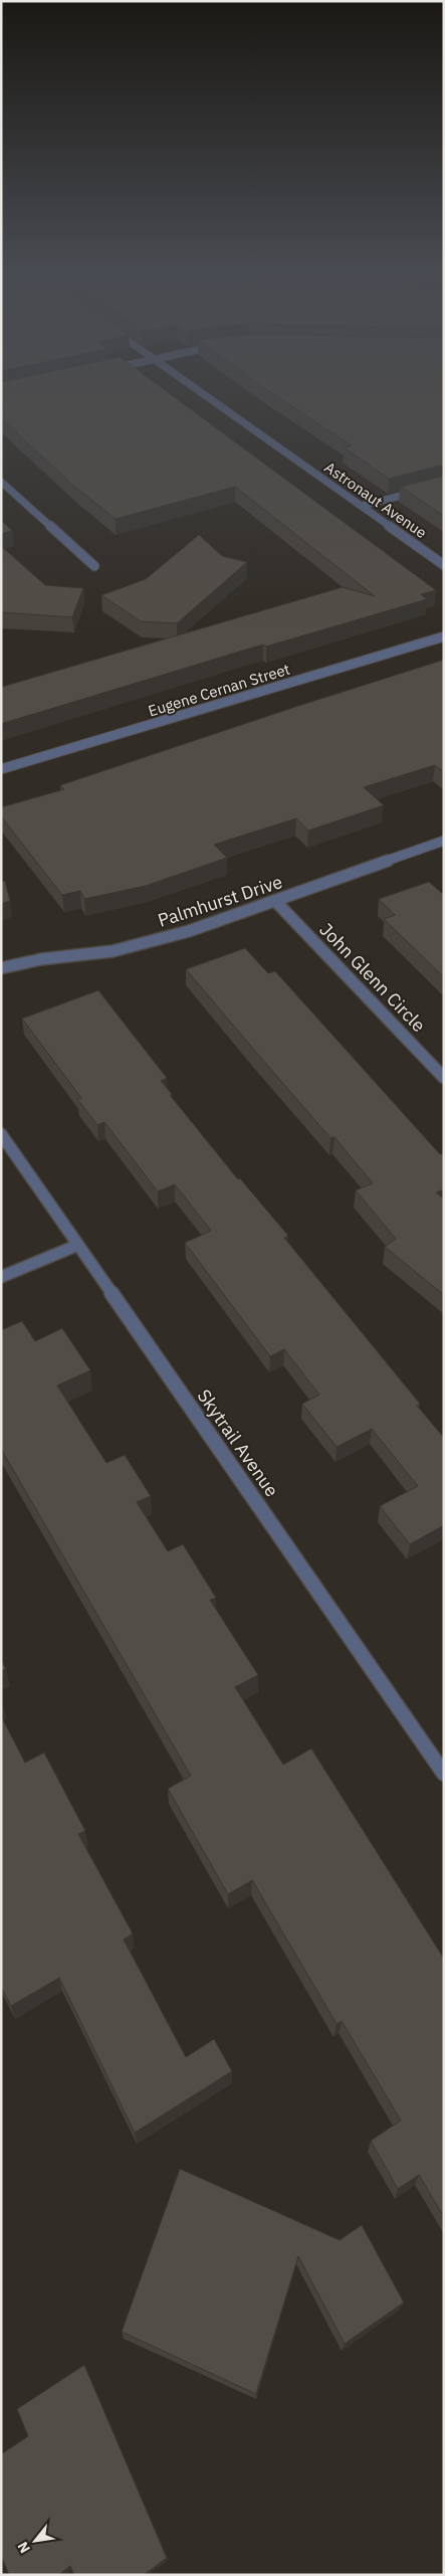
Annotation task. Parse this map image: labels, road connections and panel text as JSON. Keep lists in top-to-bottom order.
{
  "streets": {
    "street": [
      "Astronaut Avenue",
      "Eugene Cernan Street",
      "Palmhurst Drive",
      "John Glenn Circle",
      "Skytrail Avenue"
    ]
  },
  "crossings": [
    ["Palmhurst Drive", "John Glenn Circle"]
  ],
  "north": "bottom left"
}
